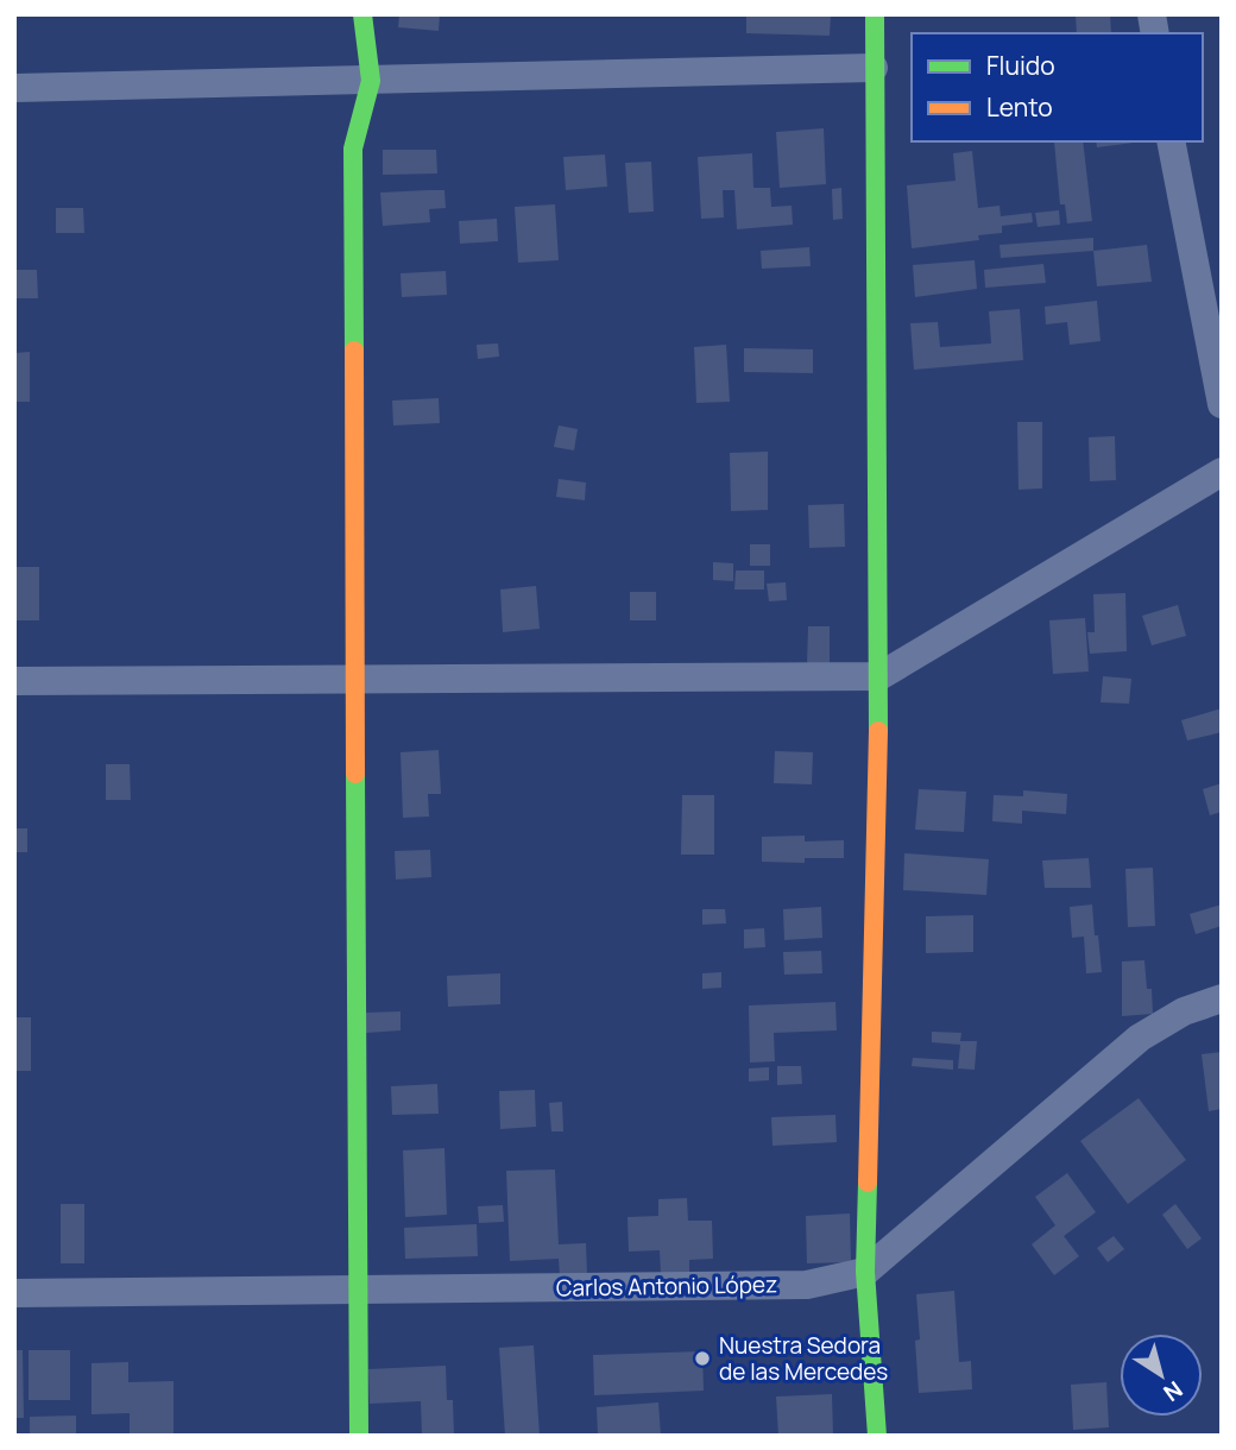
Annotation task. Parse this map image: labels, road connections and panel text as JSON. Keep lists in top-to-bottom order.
{
  "streets": {
    "street": ["Carlos Antonio López"]
  },
  "places": ["Nuestra Sedora de las Mercedes"],
  "legend": ["Fluido", "Lento"],
  "north": "bottom right"
}
